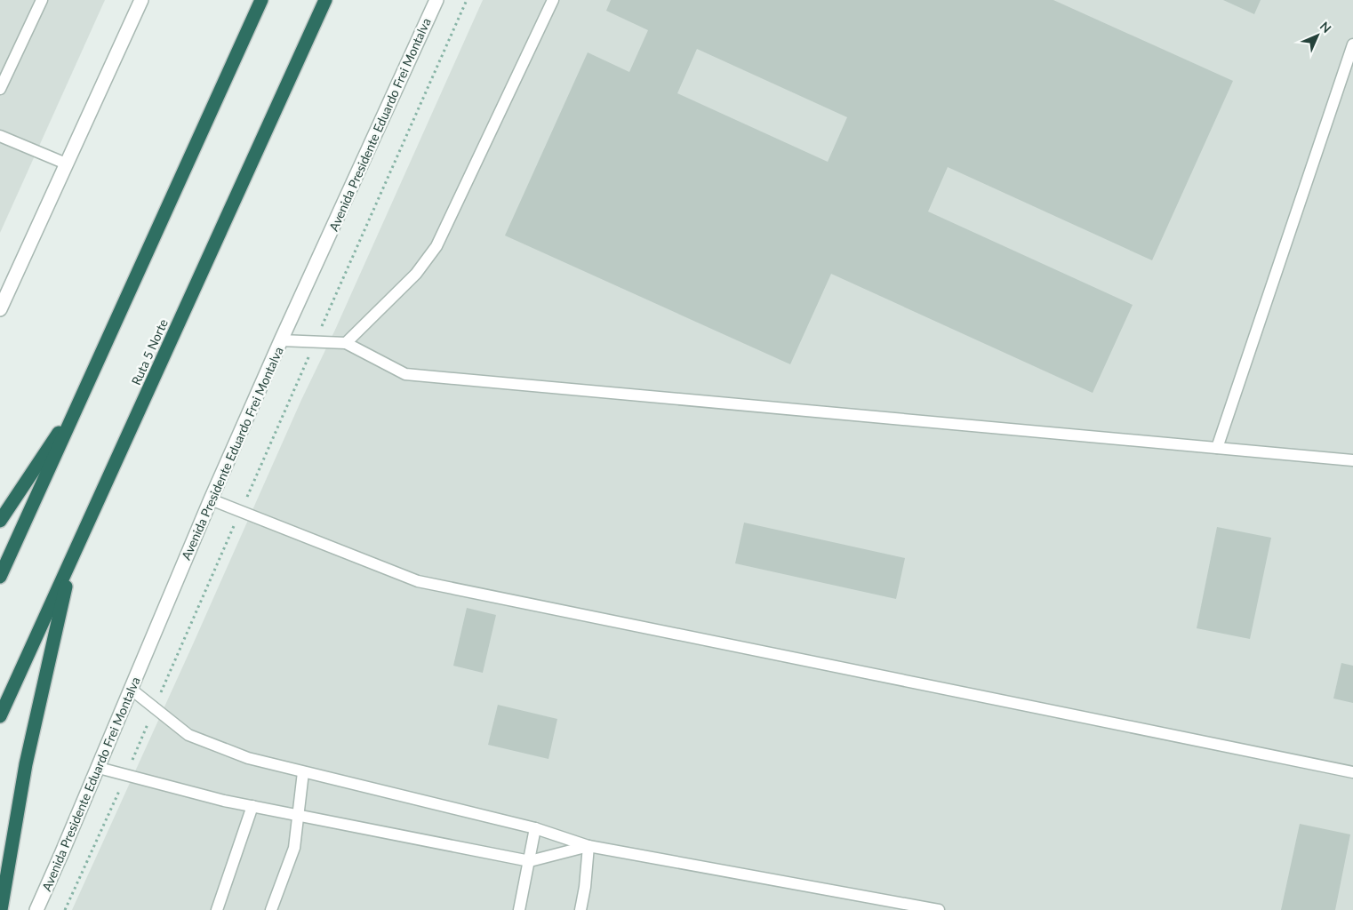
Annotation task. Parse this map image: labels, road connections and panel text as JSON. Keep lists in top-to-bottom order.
{
  "streets": {
    "highway": ["Ruta 5 Norte"],
    "street": ["Avenida Presidente Eduardo Frei Montalva"]
  },
  "north": "top right"
}
